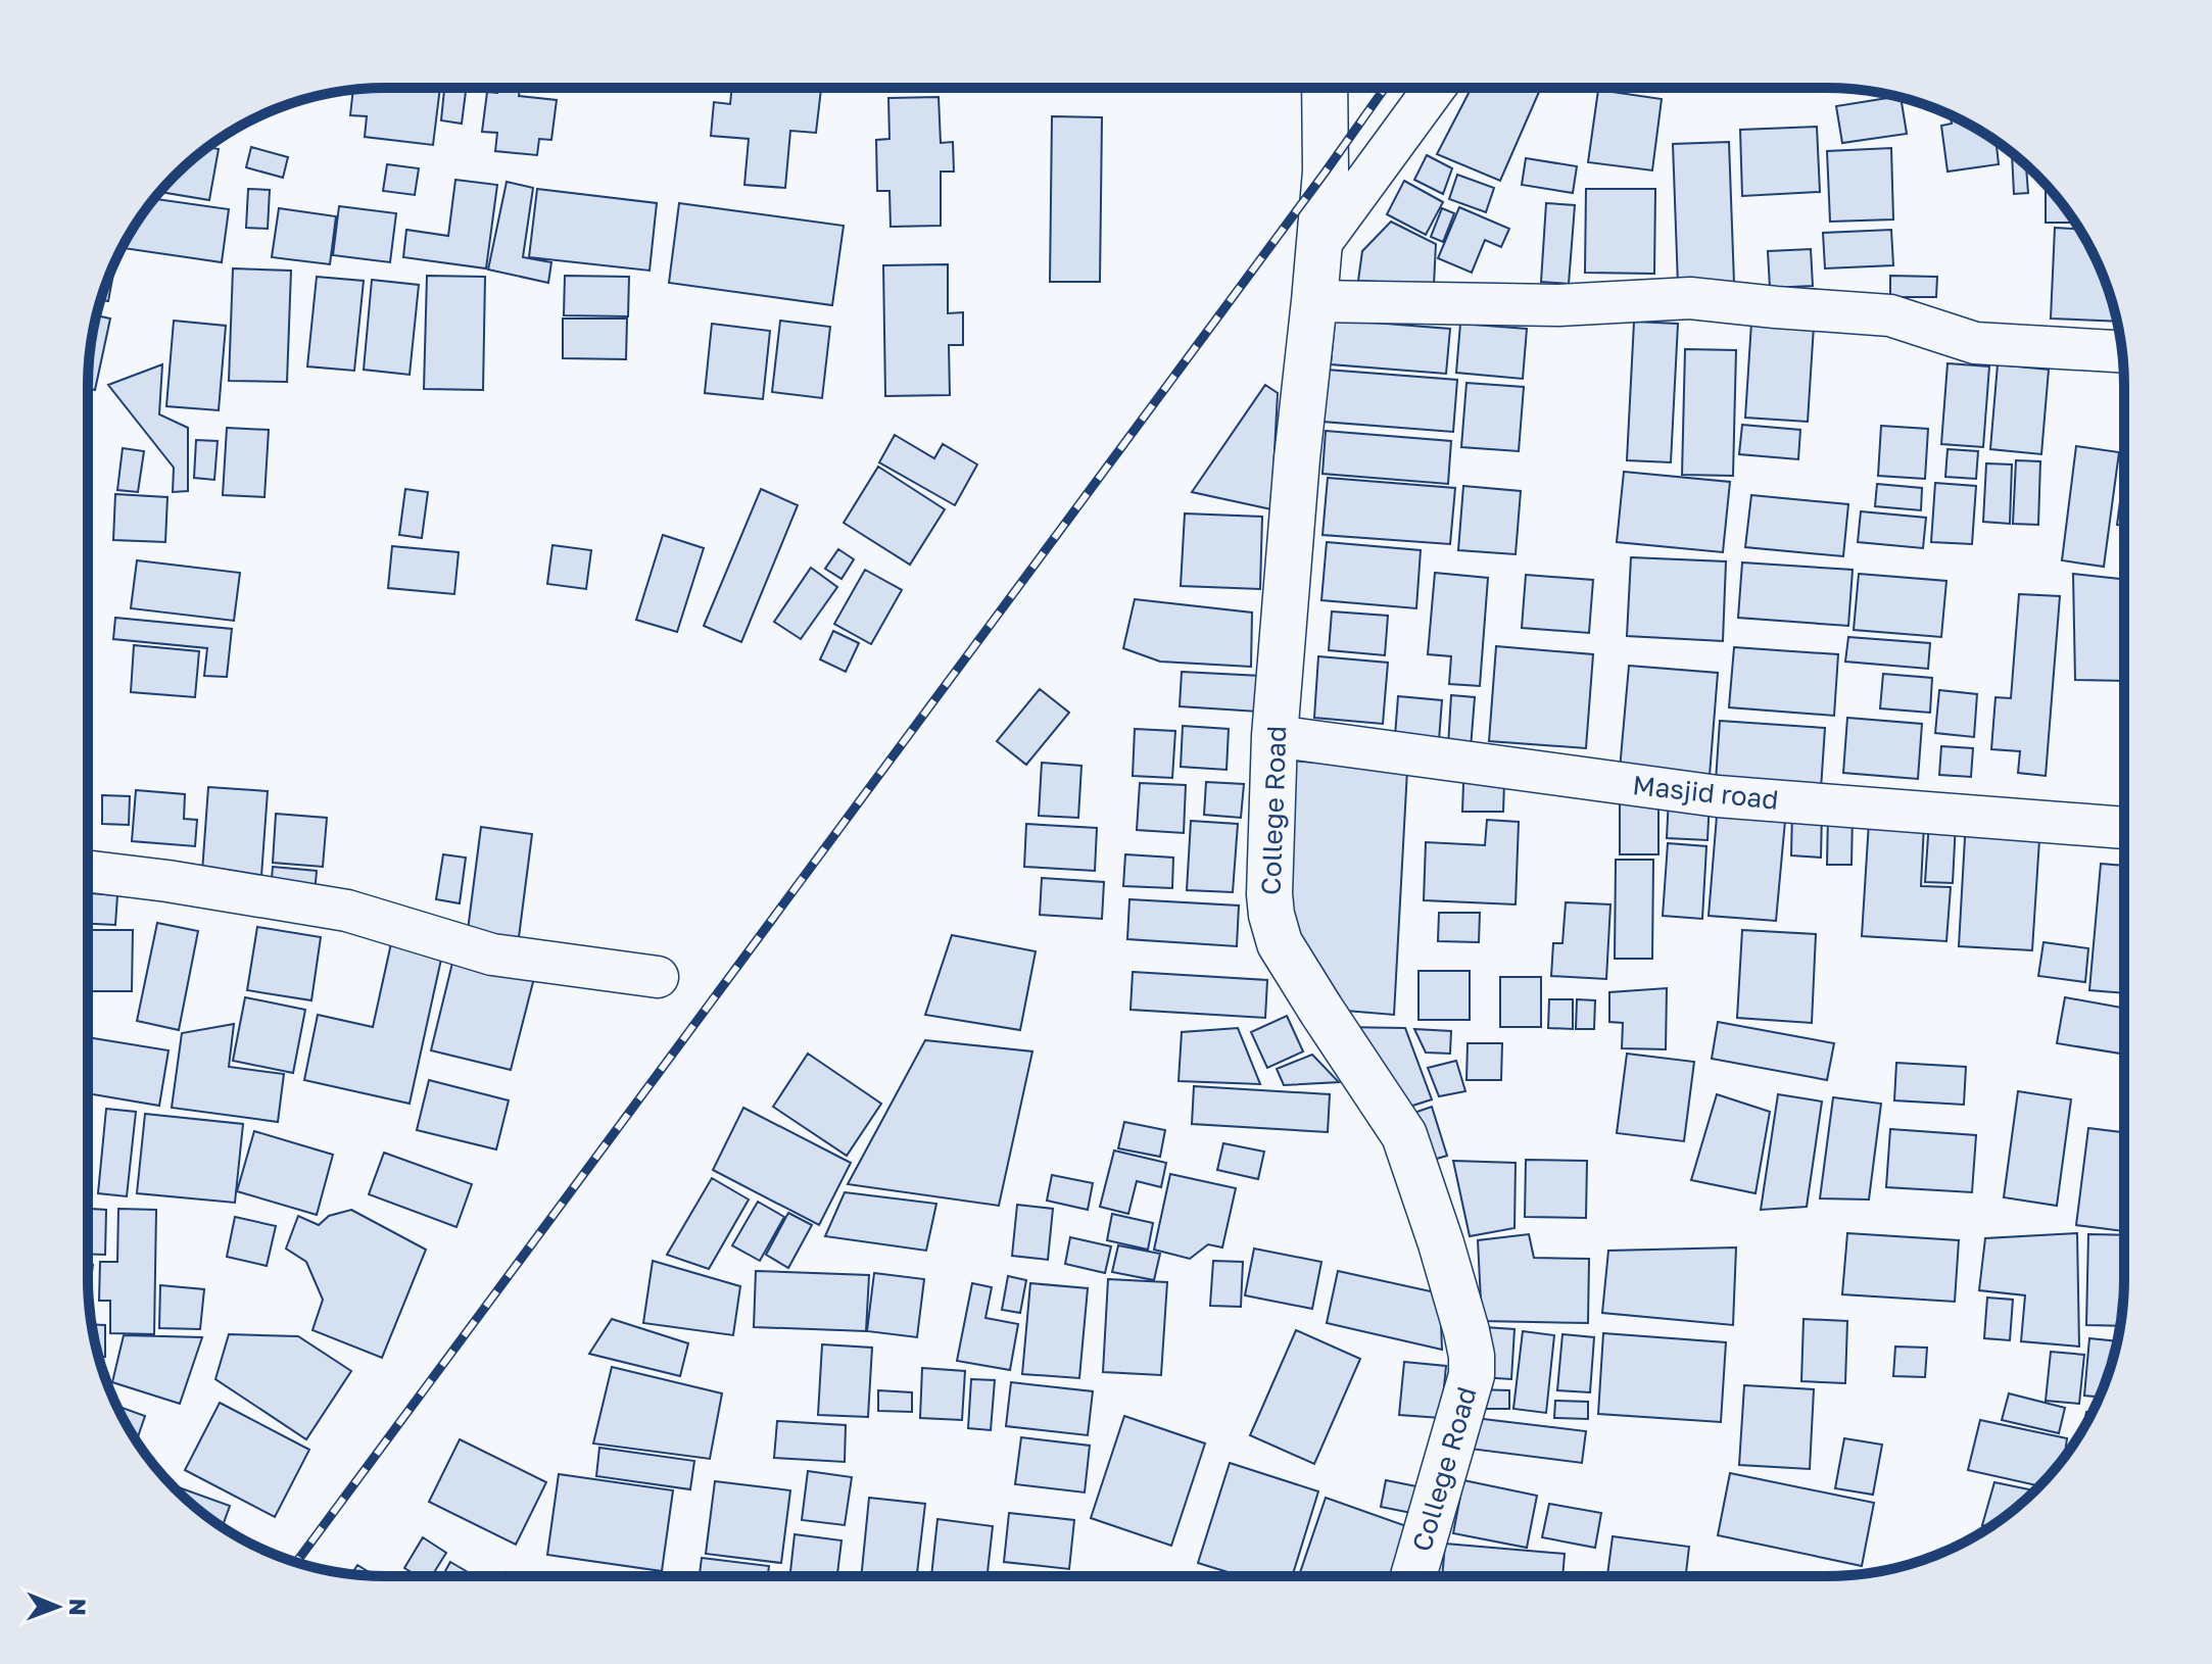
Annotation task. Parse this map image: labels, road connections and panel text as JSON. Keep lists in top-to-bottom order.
{
  "streets": {
    "street": ["Masjid road", "College Road"]
  },
  "crossings": [
    ["Masjid road", "College Road"]
  ],
  "north": "right"
}
